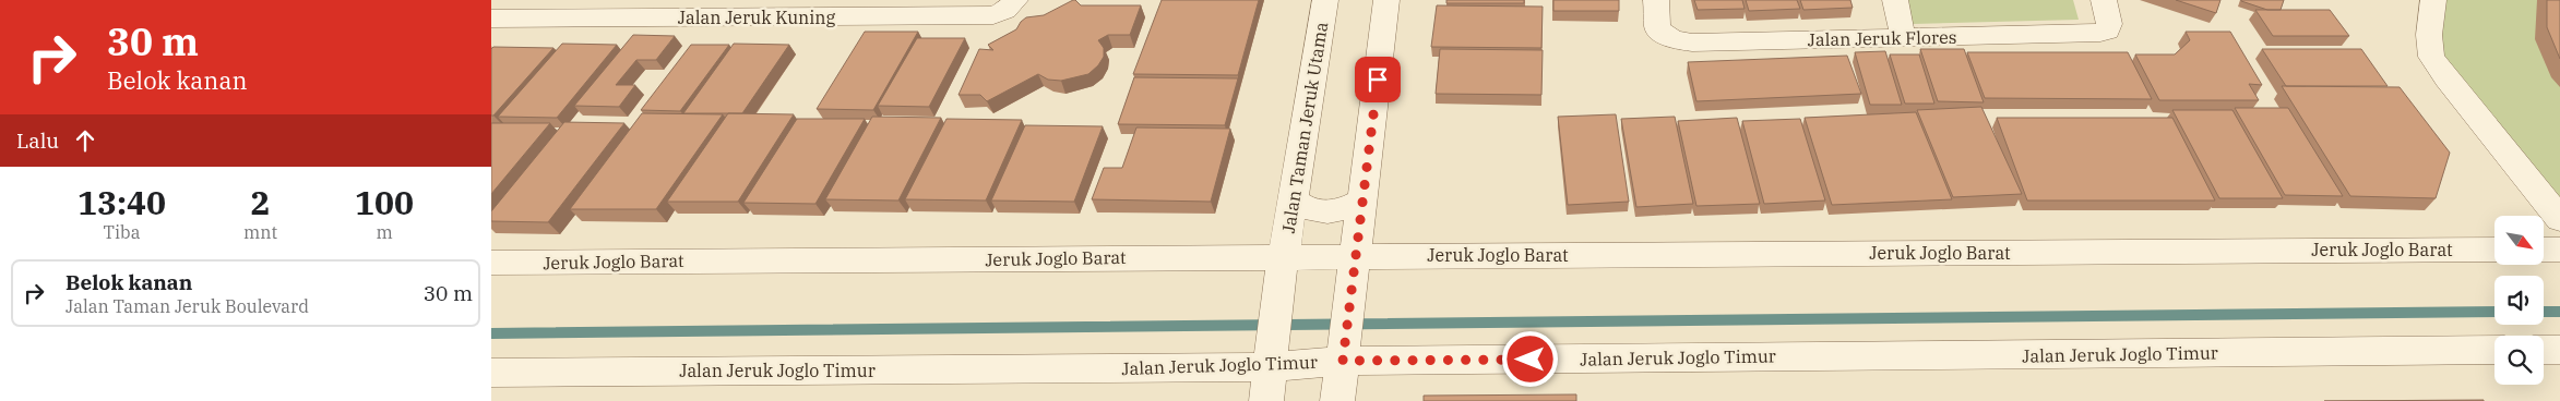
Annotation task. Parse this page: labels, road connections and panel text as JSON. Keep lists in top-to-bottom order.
{
  "streets": {
    "street": [
      "Jalan Jeruk Kuning",
      "Jalan Jeruk Flores",
      "Jalan Taman Jeruk Utama",
      "Jeruk Joglo Barat",
      "Jalan Jeruk Joglo Timur"
    ]
  },
  "crossings": [
    ["Jalan Taman Jeruk Utama", "Jeruk Joglo Barat"],
    ["Jalan Taman Jeruk Utama", "Jalan Jeruk Joglo Timur"]
  ],
  "north": "bottom right",
  "page": {
    "turn": ["30 m", "Belok kanan"],
    "then": "Lalu",
    "eta": [
      "13:40",
      "Tiba",
      "2",
      "mnt",
      "100",
      "m"
    ],
    "list": [
      {
        "name": "Belok kanan",
        "note": "Jalan Taman Jeruk Boulevard",
        "value": "30 m"
      }
    ]
  }
}
